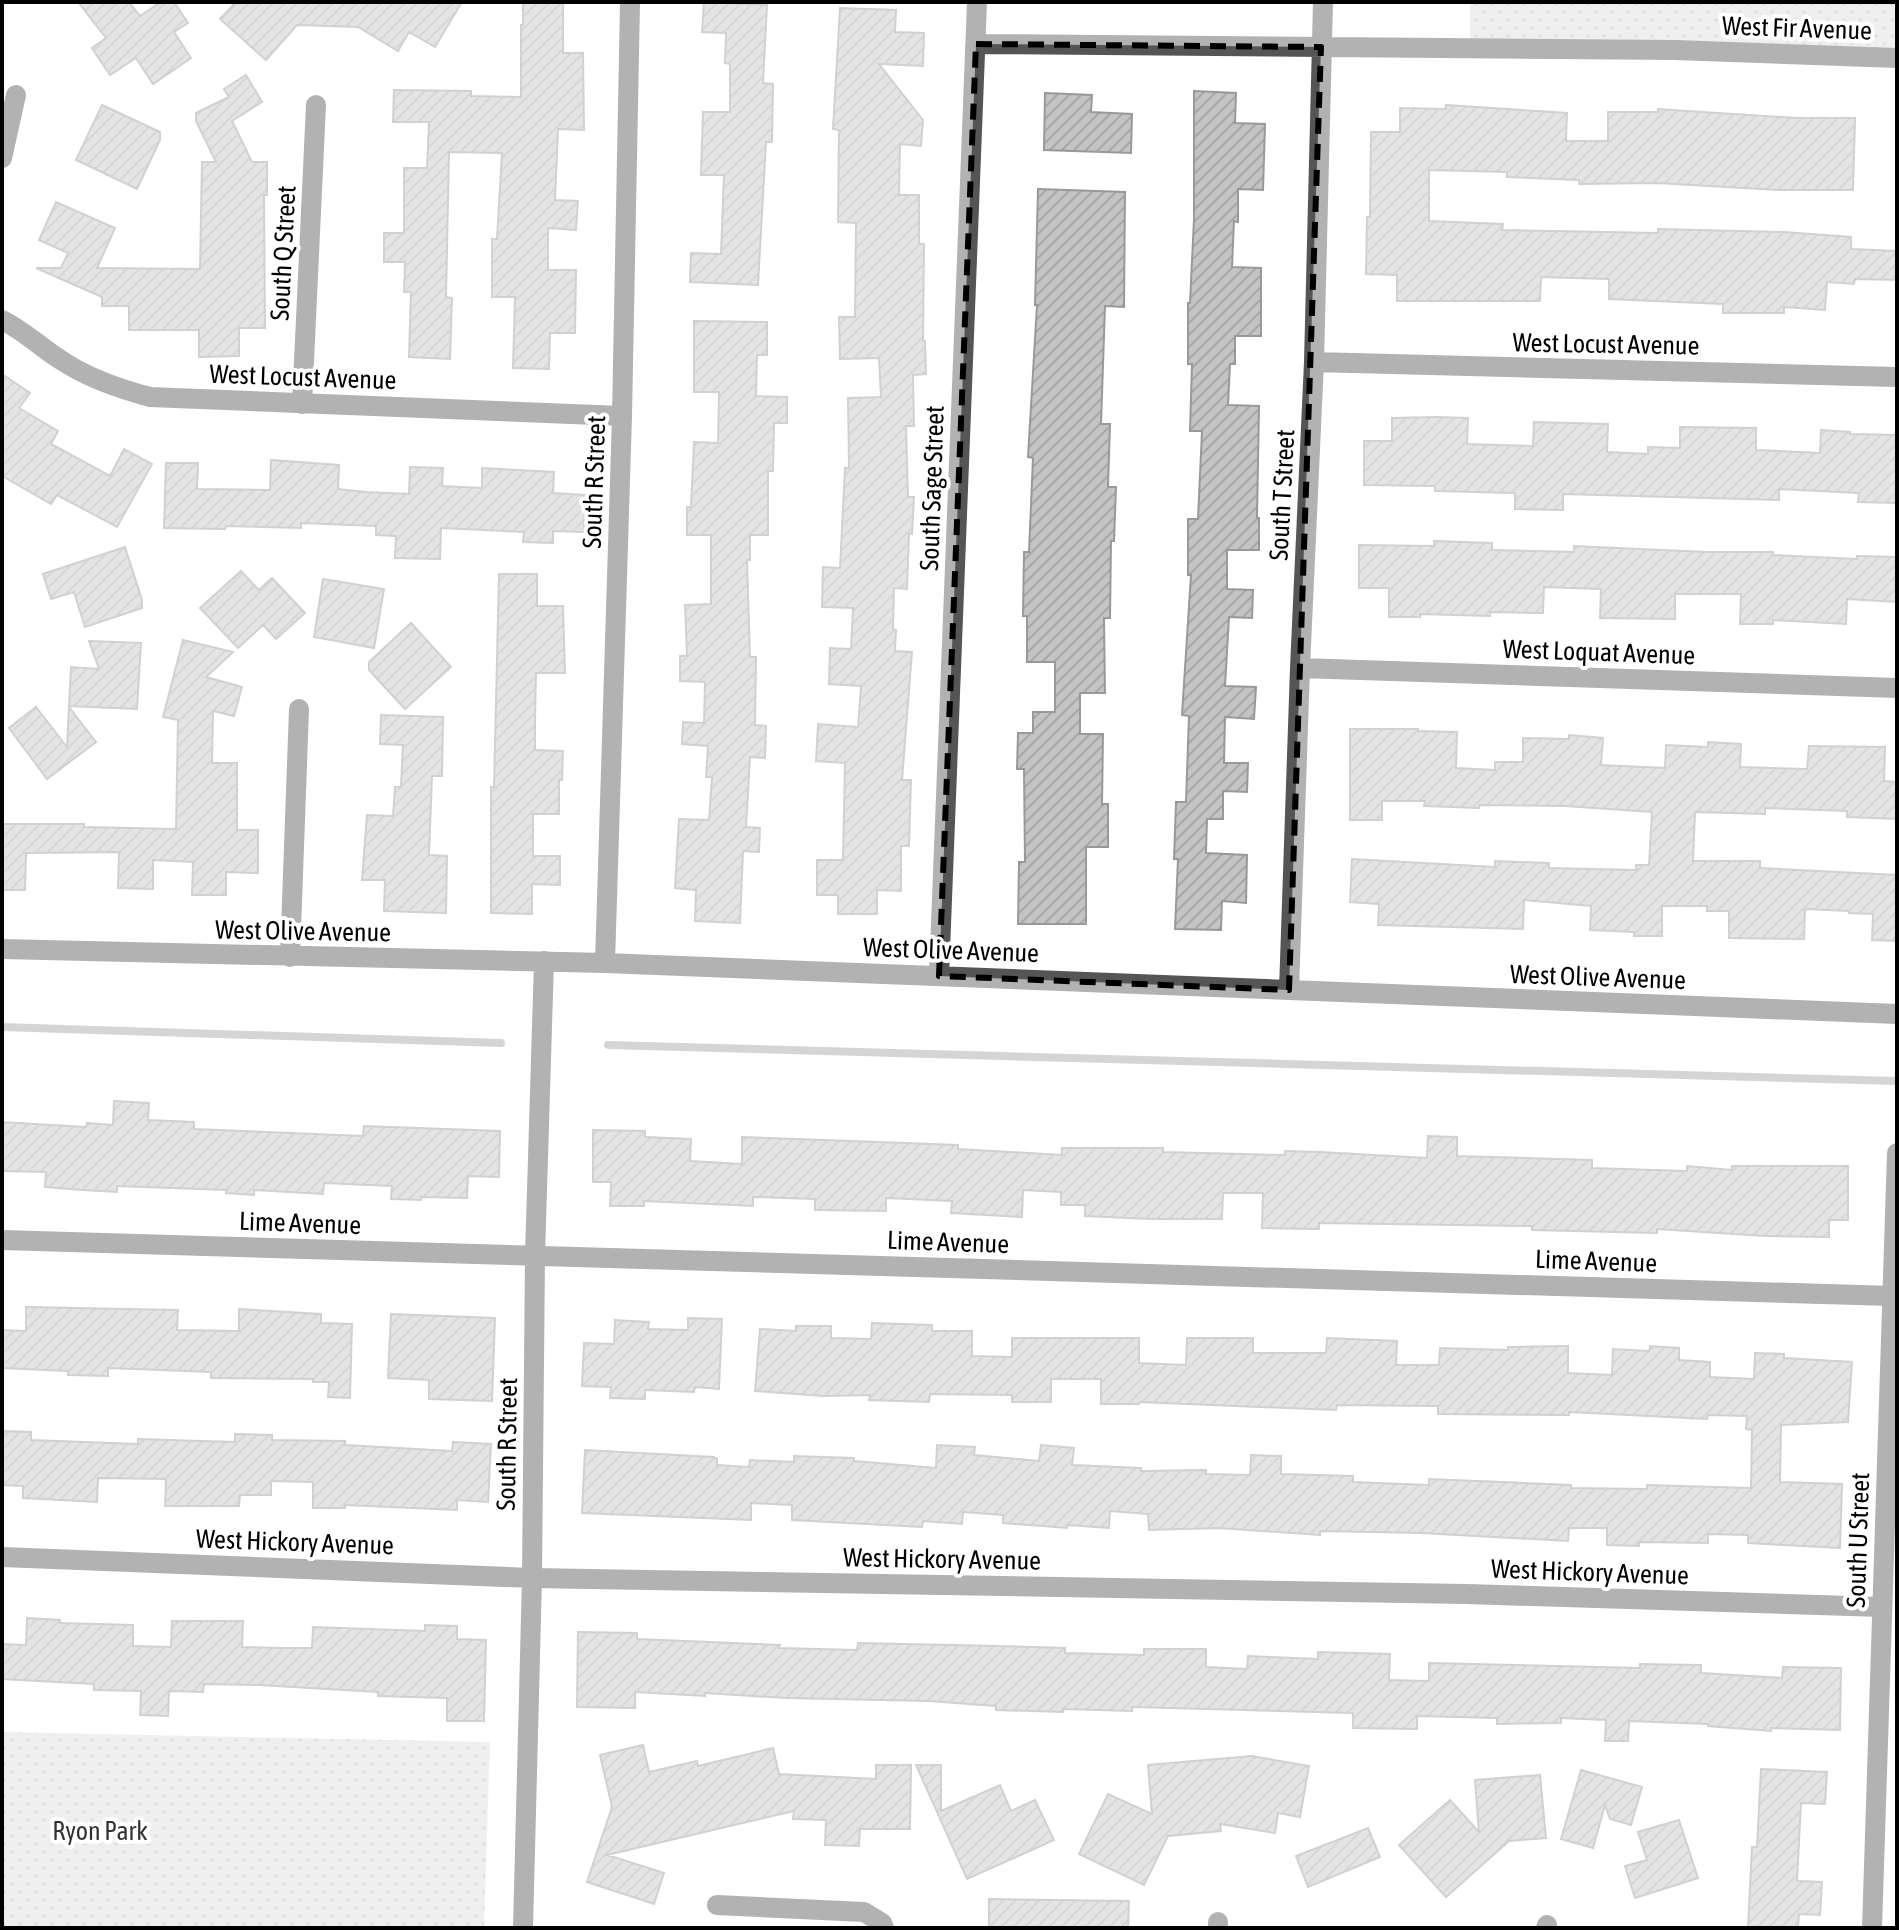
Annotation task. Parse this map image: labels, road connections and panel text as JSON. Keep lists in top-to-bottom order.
{
  "streets": {
    "street": [
      "West Fir Avenue",
      "South Q Street",
      "West Locust Avenue",
      "South R Street",
      "South Sage Street",
      "South T Street",
      "West Loquat Avenue",
      "West Olive Avenue",
      "Lime Avenue",
      "South U Street",
      "West Hickory Avenue"
    ]
  },
  "crossings": [
    ["West Fir Avenue", "South Sage Street"],
    ["West Fir Avenue", "South T Street"],
    ["South Q Street", "West Locust Avenue"],
    ["West Locust Avenue", "South R Street"],
    ["West Locust Avenue", "South T Street"],
    ["South R Street", "West Olive Avenue"],
    ["South R Street", "Lime Avenue"],
    ["South R Street", "West Hickory Avenue"],
    ["South Sage Street", "West Olive Avenue"],
    ["South T Street", "West Loquat Avenue"],
    ["South T Street", "West Olive Avenue"],
    ["Lime Avenue", "South U Street"],
    ["South U Street", "West Hickory Avenue"]
  ],
  "parks": ["Ryon Park"]
}
